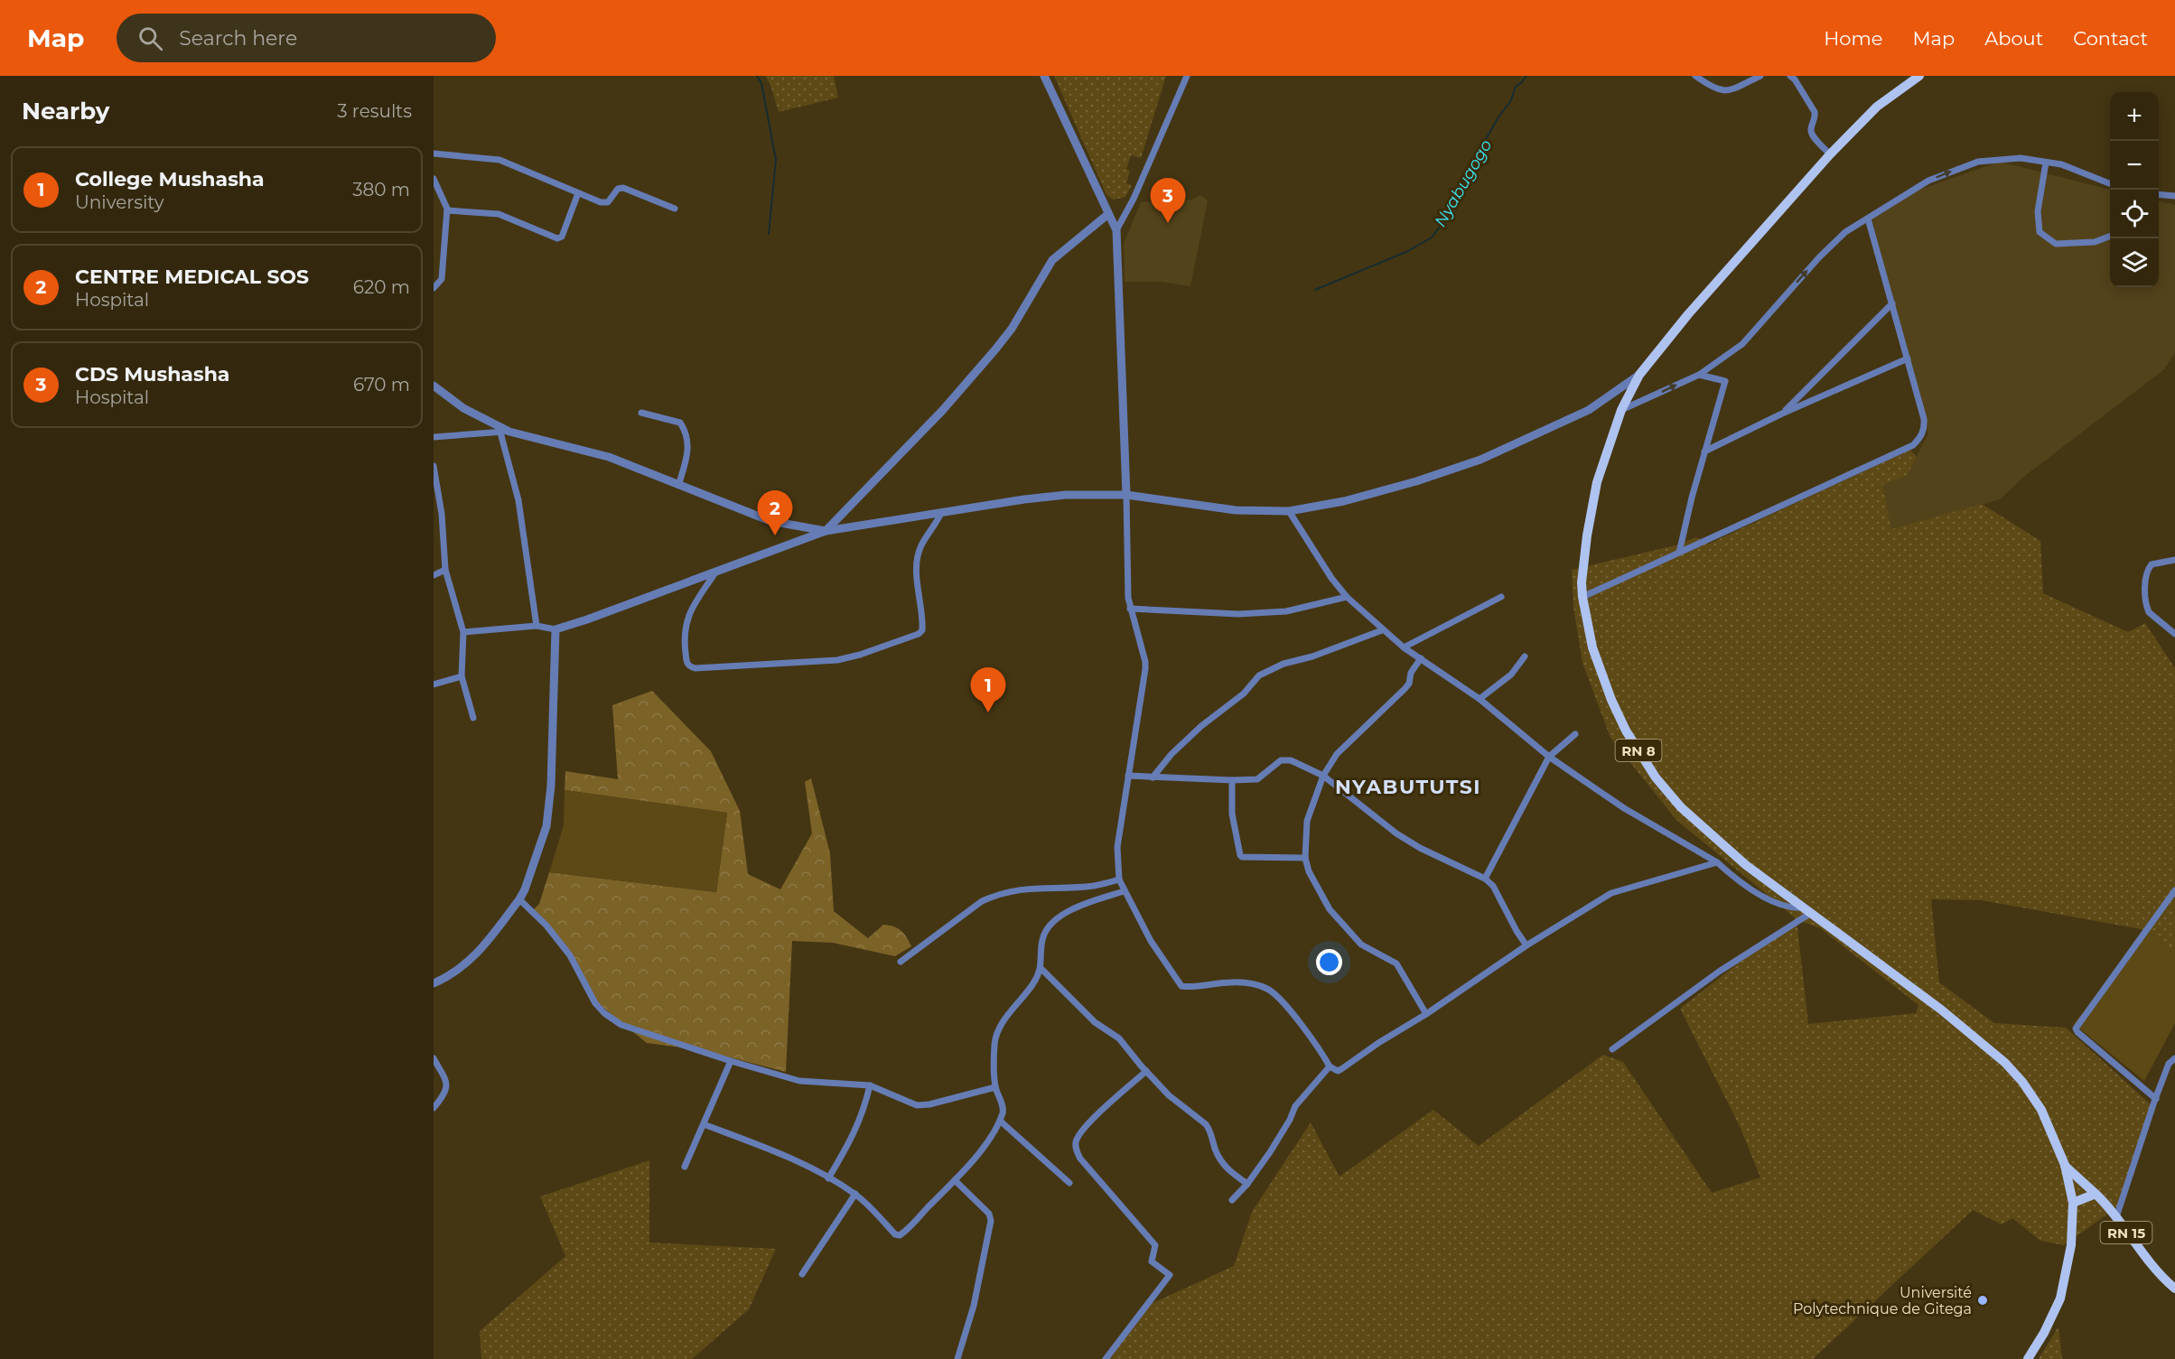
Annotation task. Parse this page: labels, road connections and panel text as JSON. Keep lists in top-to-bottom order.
{
  "streets": {
    "main road": ["RN 8", "RN 15"]
  },
  "crossings": [
    ["RN 8", "RN 15"]
  ],
  "districts": ["NYABUTUTSI"],
  "water": ["Nyabugogo"],
  "places": ["Université Polytechnique de Gitega"],
  "page": {
    "header": "Map",
    "search": "Search here",
    "nav": [
      "Home",
      "Map",
      "About",
      "Contact"
    ],
    "heading": ["Nearby", "3 results"],
    "map_buttons": ["+", "−"],
    "list": [
      {
        "mark": "1",
        "name": "College Mushasha",
        "note": "University",
        "value": "380 m"
      },
      {
        "mark": "2",
        "name": "CENTRE MEDICAL SOS",
        "note": "Hospital",
        "value": "620 m"
      },
      {
        "mark": "3",
        "name": "CDS Mushasha",
        "note": "Hospital",
        "value": "670 m"
      }
    ],
    "pins": ["3", "2", "1"]
  }
}
